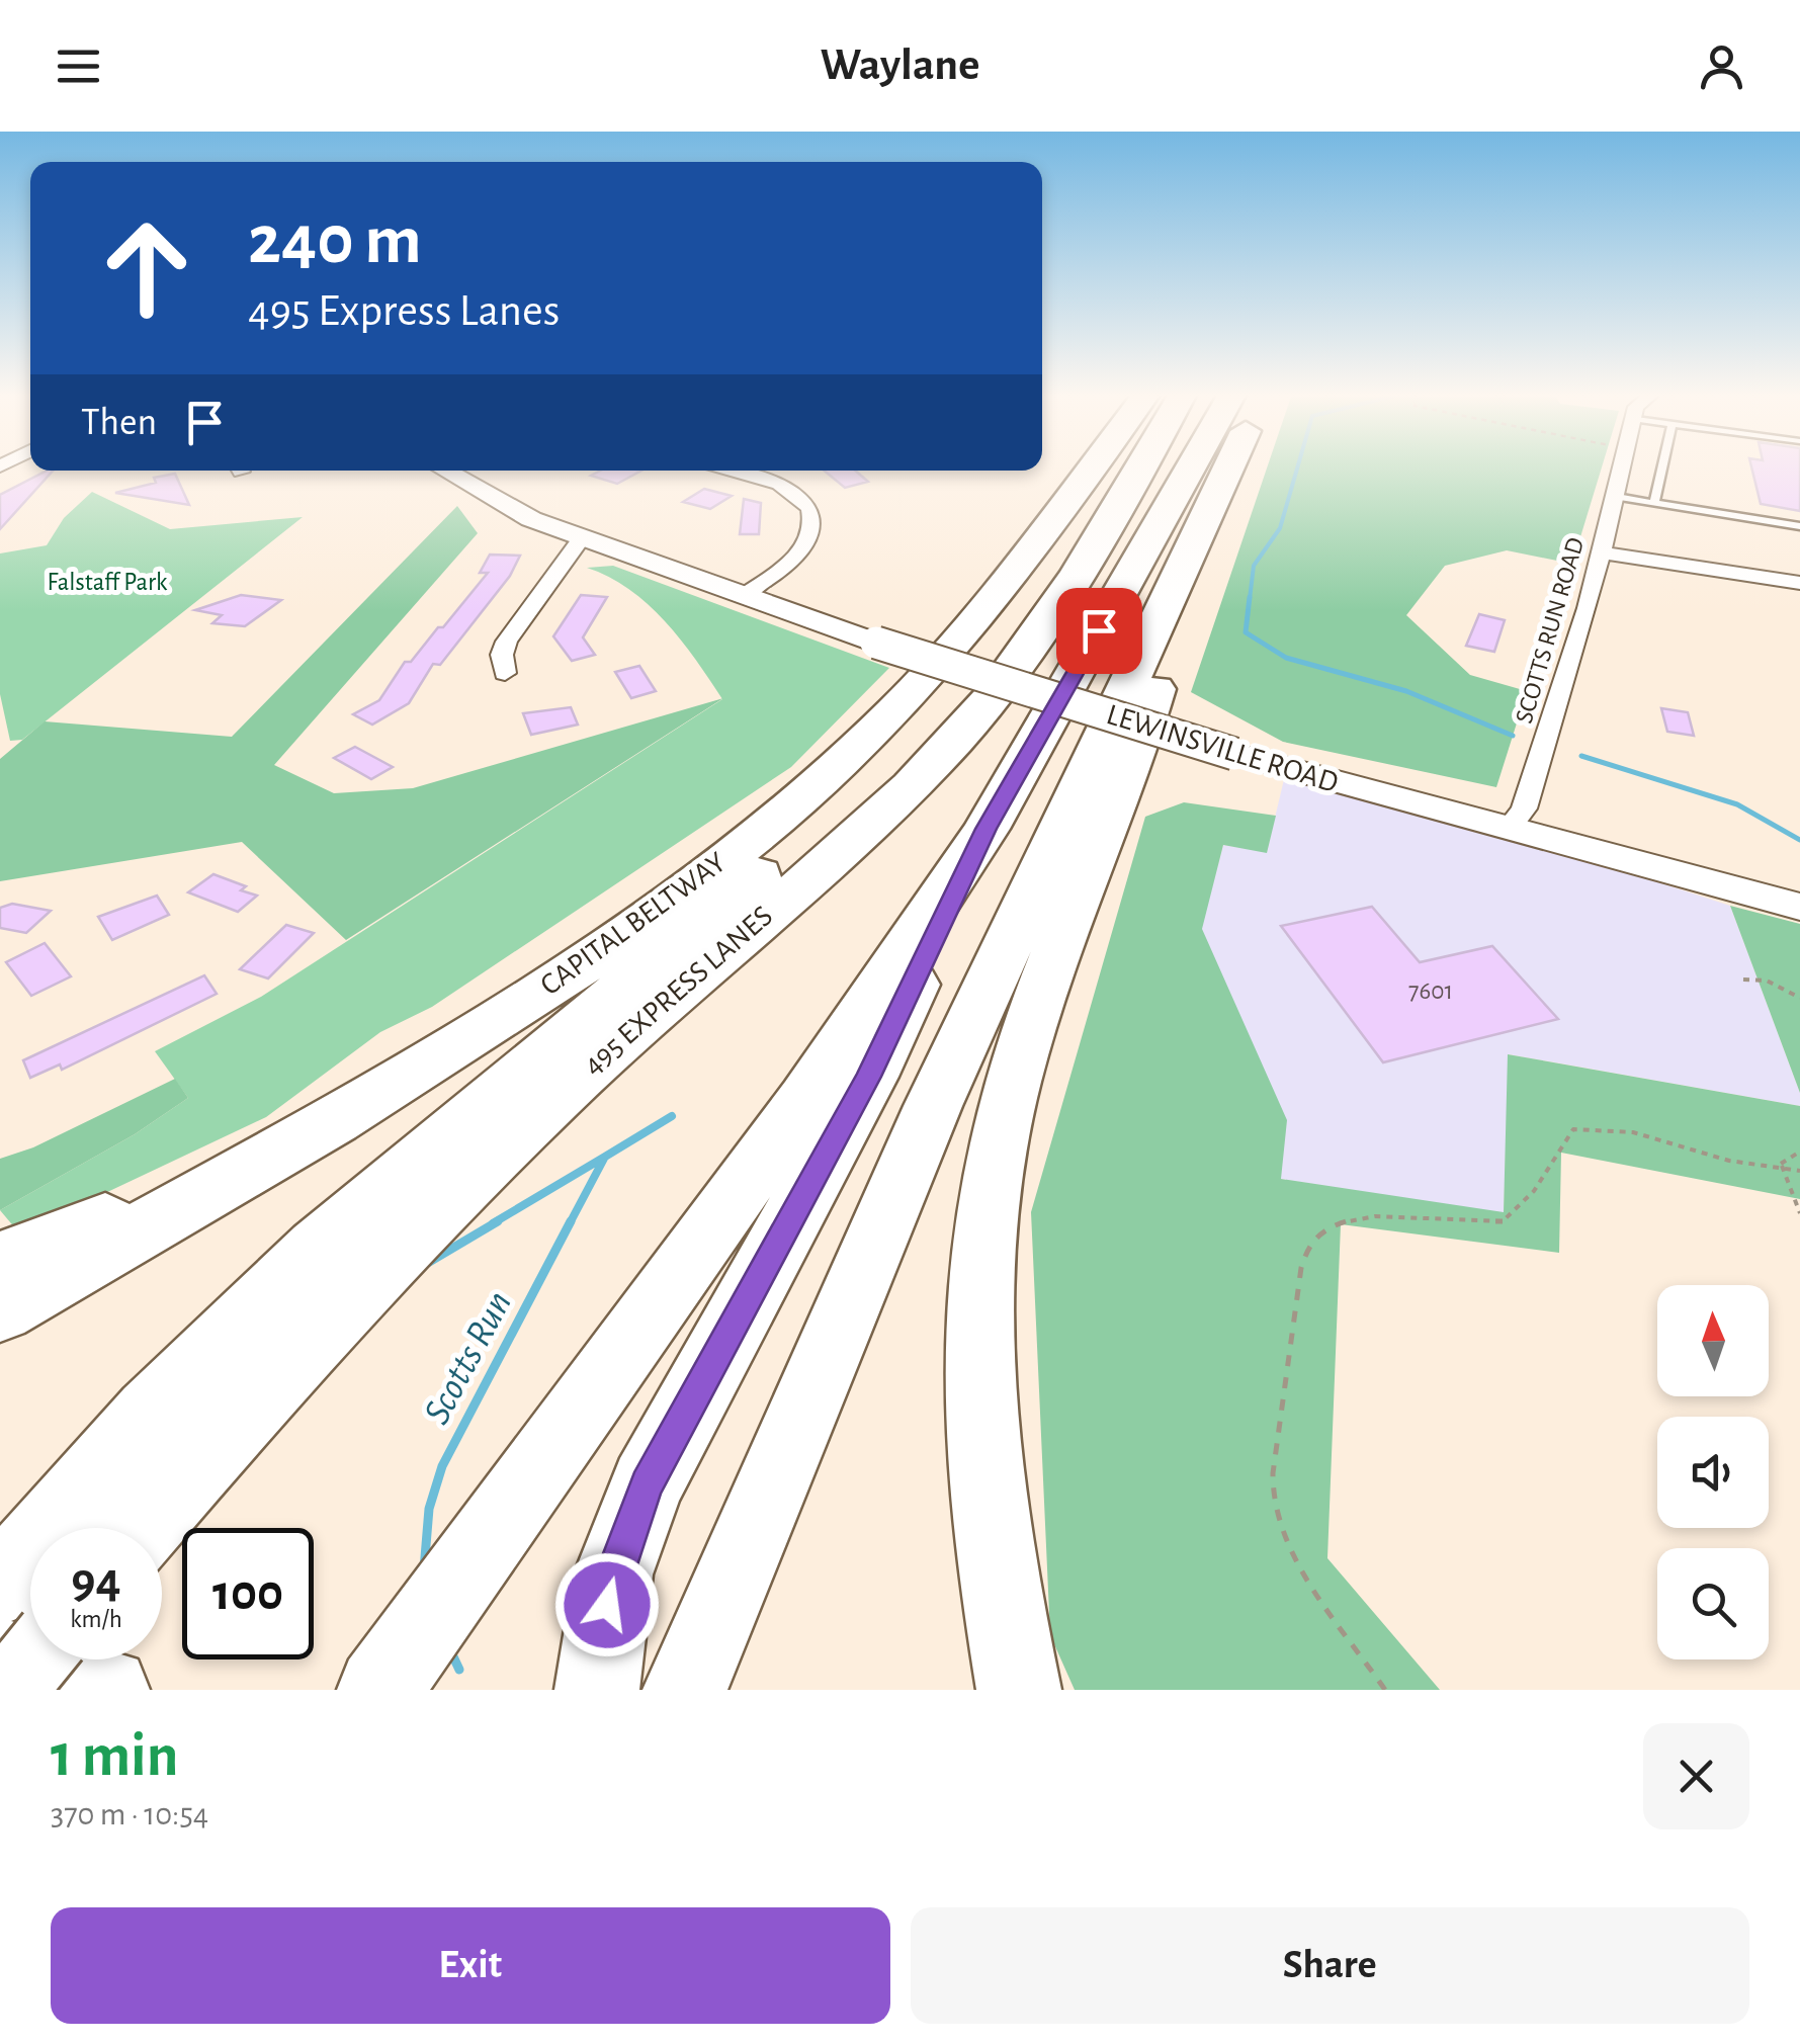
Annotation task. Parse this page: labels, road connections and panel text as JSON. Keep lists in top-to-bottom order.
{
  "streets": {
    "highway": ["CAPITAL BELTWAY", "495 EXPRESS LANES"],
    "main road": ["LEWINSVILLE ROAD"],
    "street": ["SCOTTS RUN ROAD"]
  },
  "crossings": [
    ["SCOTTS RUN ROAD", "LEWINSVILLE ROAD"]
  ],
  "water": ["Scotts Run"],
  "parks": ["Falstaff Park"],
  "house_numbers": ["7601"],
  "north": "top",
  "page": {
    "header": "Waylane",
    "turn": ["240 m", "495 Express Lanes"],
    "then": "Then",
    "speed": "94 km/h",
    "limit": "100",
    "heading": ["1 min", "370 m · 10:54"],
    "buttons": ["Exit", "Share"]
  }
}
